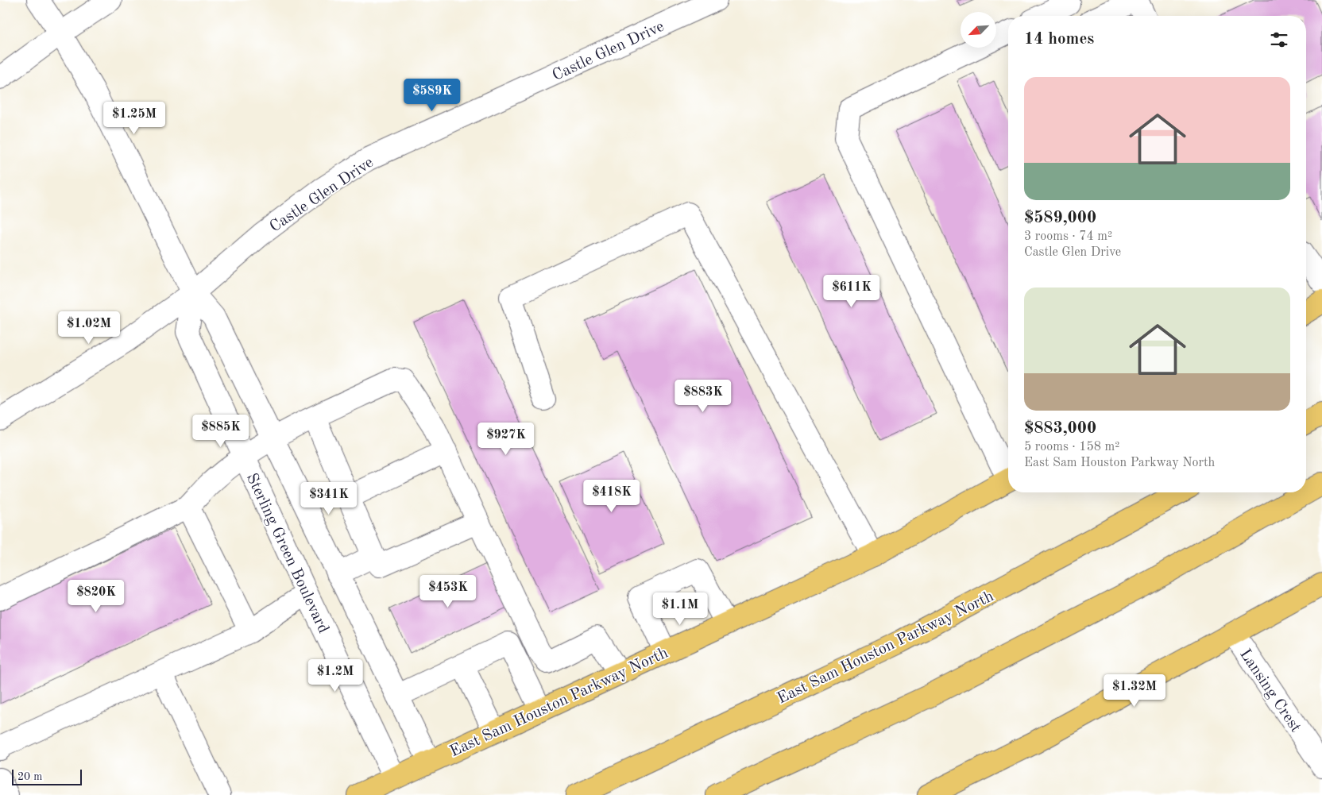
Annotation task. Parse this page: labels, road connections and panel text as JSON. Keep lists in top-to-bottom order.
{
  "streets": {
    "main road": ["East Sam Houston Parkway North"],
    "street": ["Castle Glen Drive", "Sterling Green Boulevard", "Lansing Crest"]
  },
  "crossings": [
    ["Castle Glen Drive", "Sterling Green Boulevard"],
    ["Sterling Green Boulevard", "East Sam Houston Parkway North"]
  ],
  "scale_bar": "20 m",
  "north": "bottom left",
  "page": {
    "heading": "14 homes",
    "list": [
      {
        "name": "$589,000",
        "note": "3 rooms · 74 m² · Castle Glen Drive"
      },
      {
        "name": "$883,000",
        "note": "5 rooms · 158 m² · East Sam Houston Parkway North"
      }
    ],
    "price": [
      "$589K",
      "$1.25M",
      "$611K",
      "$1.02M",
      "$883K",
      "$885K",
      "$927K",
      "$418K",
      "$341K",
      "$453K",
      "$820K",
      "$1.1M",
      "$1.2M",
      "$1.32M"
    ],
    "scale": "20 m"
  }
}
